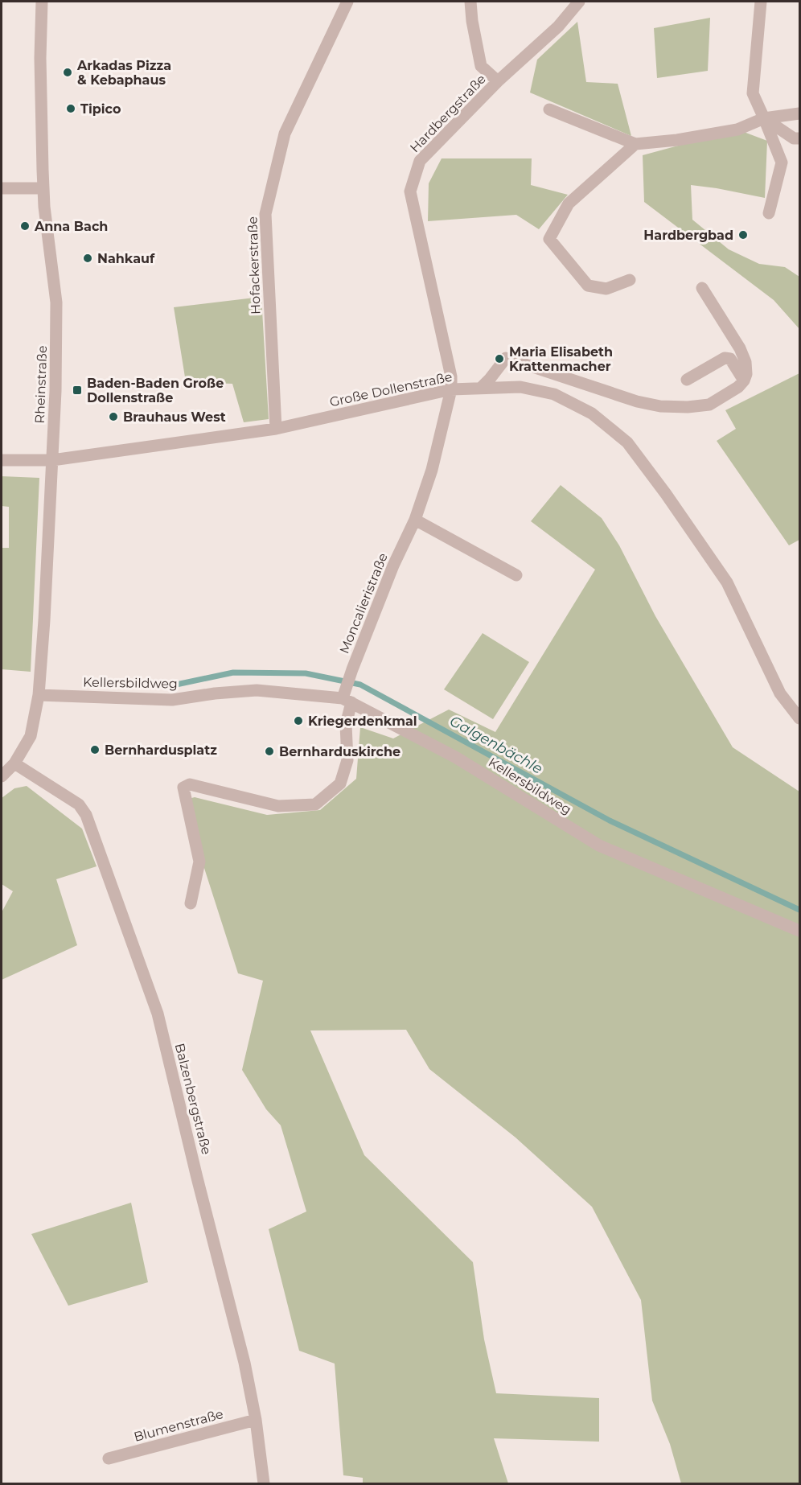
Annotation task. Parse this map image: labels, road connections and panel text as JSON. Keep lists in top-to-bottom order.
{
  "streets": {
    "street": [
      "Hardbergstraße",
      "Hofackerstraße",
      "Rheinstraße",
      "Große Dollenstraße",
      "Moncalieristraße",
      "Kellersbildweg",
      "Balzenbergstraße",
      "Blumenstraße"
    ]
  },
  "crossings": [
    ["Hardbergstraße", "Große Dollenstraße"],
    ["Hardbergstraße", "Moncalieristraße"],
    ["Hofackerstraße", "Große Dollenstraße"],
    ["Rheinstraße", "Große Dollenstraße"],
    ["Rheinstraße", "Kellersbildweg"],
    ["Rheinstraße", "Balzenbergstraße"],
    ["Große Dollenstraße", "Moncalieristraße"],
    ["Moncalieristraße", "Kellersbildweg"],
    ["Balzenbergstraße", "Blumenstraße"]
  ],
  "water": ["Galgenbächle"],
  "places": {
    "other": [
      "Arkadas Pizza & Kebaphaus",
      "Tipico",
      "Anna Bach",
      "Hardbergbad",
      "Nahkauf",
      "Maria Elisabeth Krattenmacher",
      "Brauhaus West",
      "Kriegerdenkmal",
      "Bernhardusplatz",
      "Bernharduskirche"
    ],
    "transit": ["Baden-Baden Große Dollenstraße"]
  }
}
